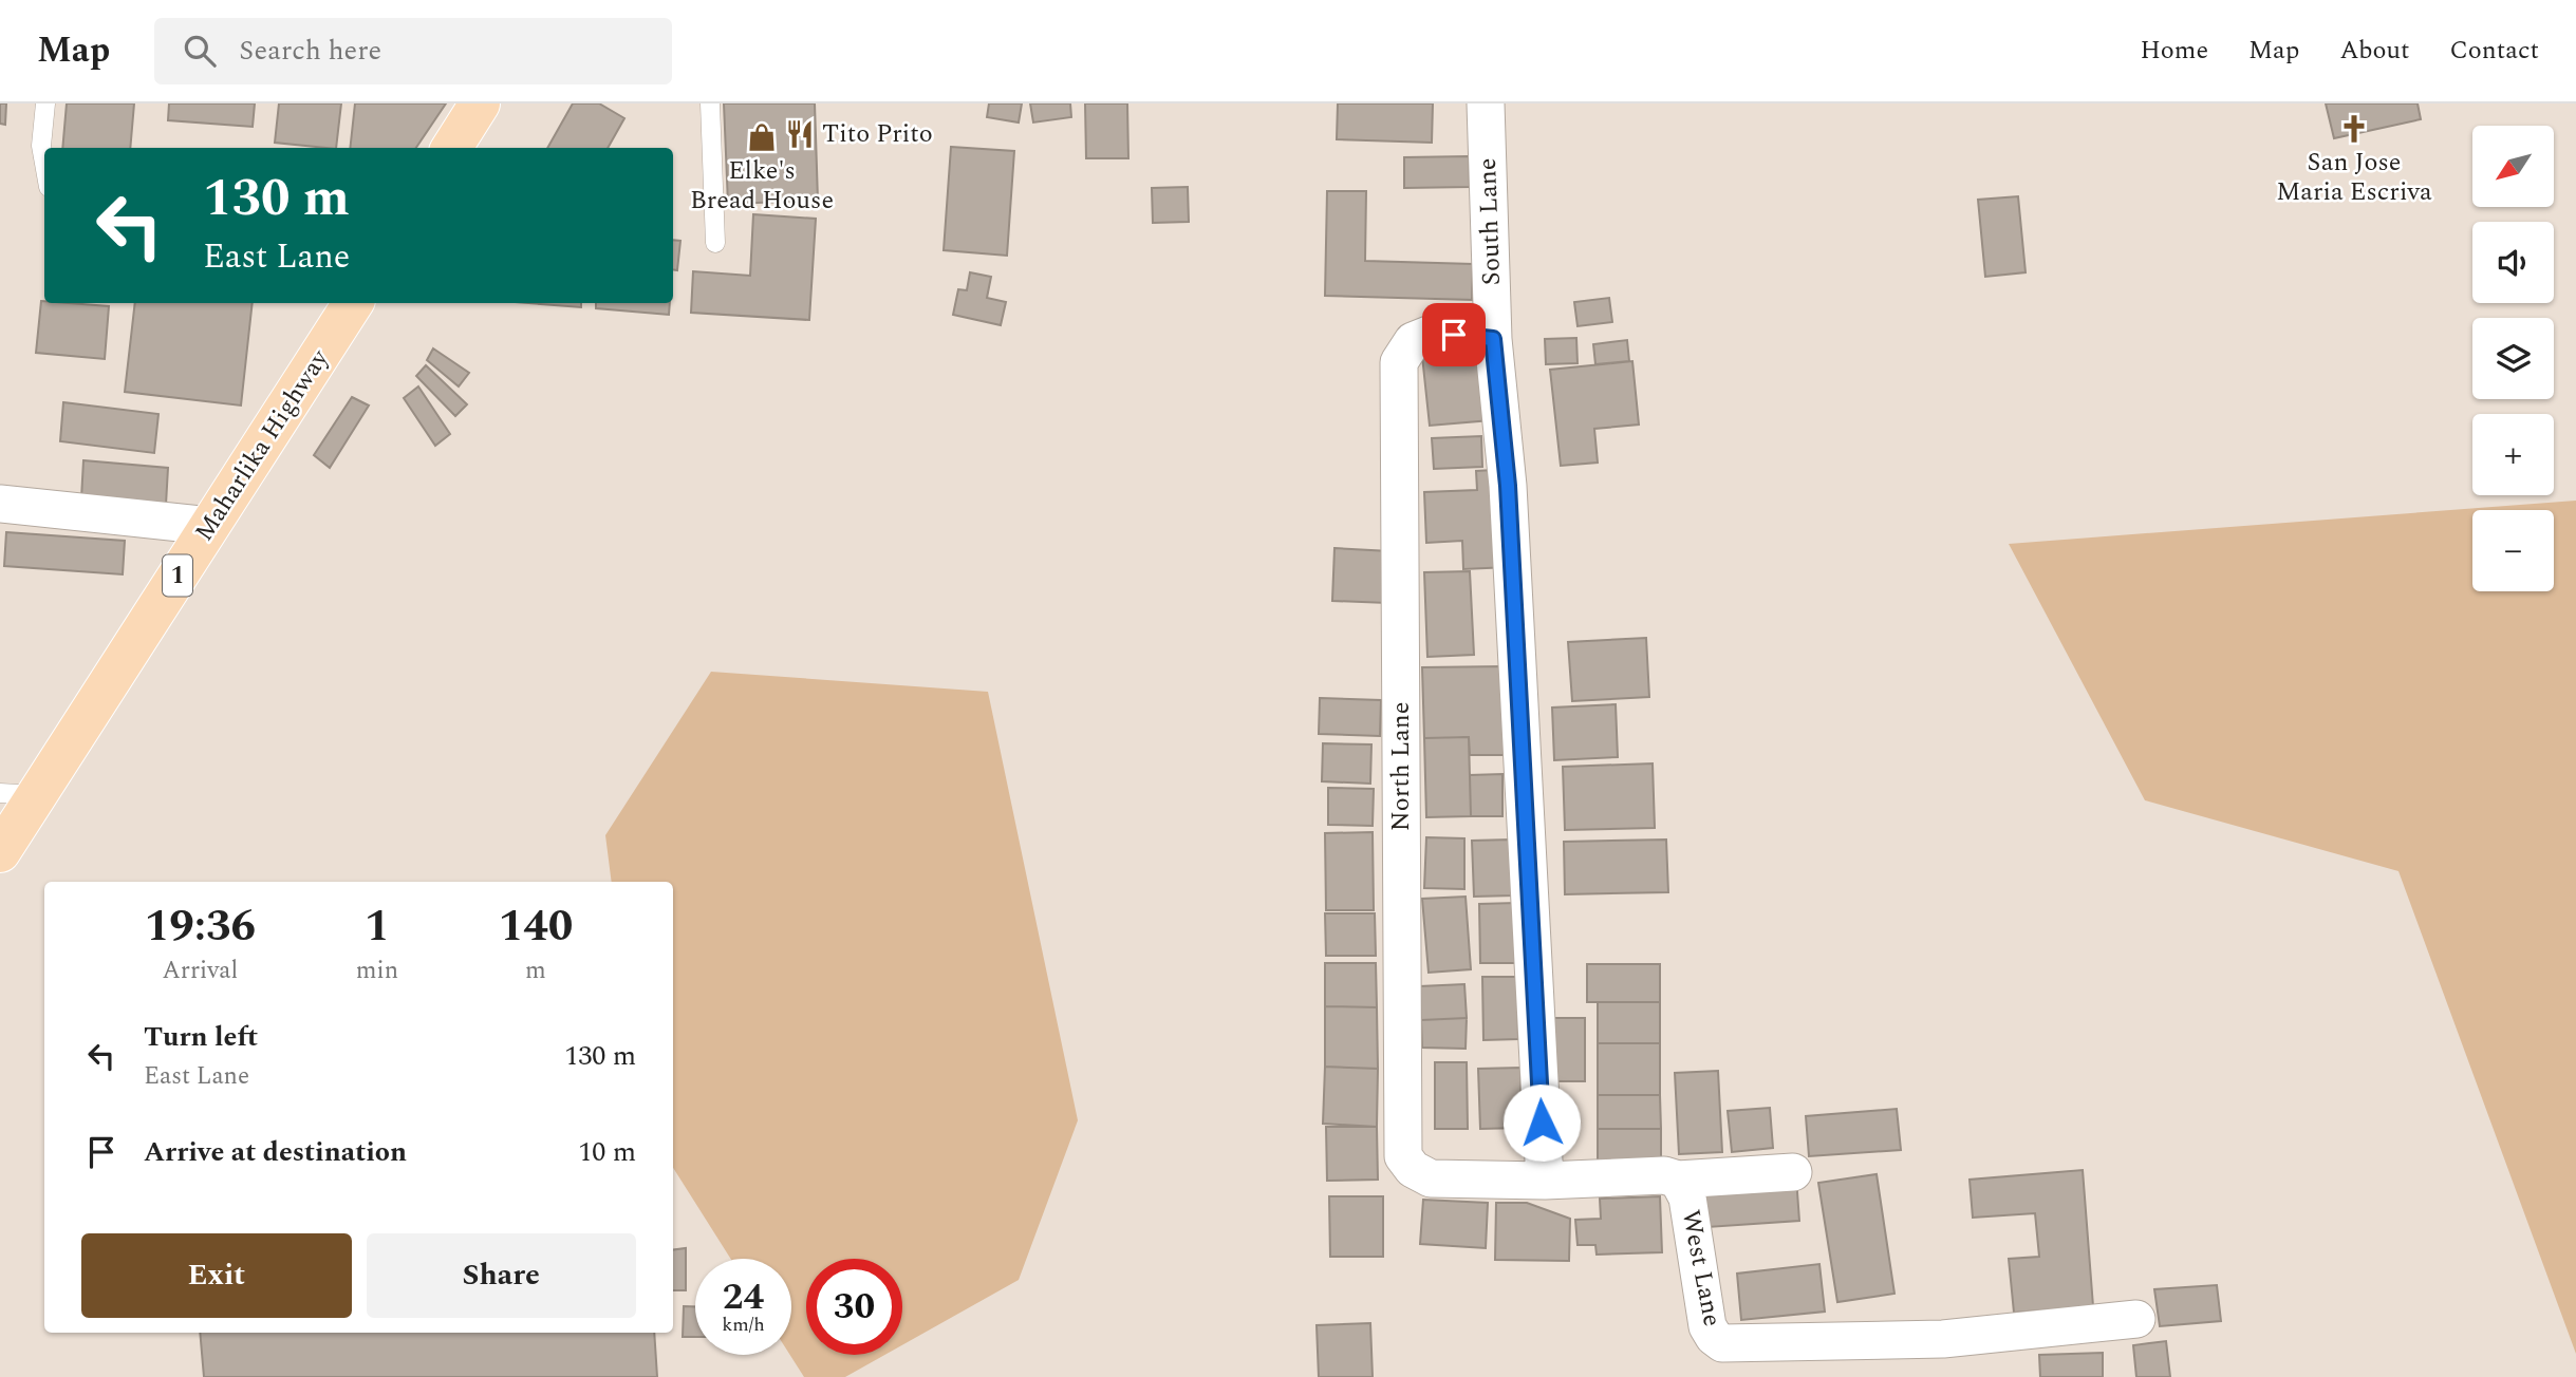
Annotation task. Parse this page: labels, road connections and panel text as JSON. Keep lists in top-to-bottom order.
{
  "streets": {
    "main road": ["Maharlika Highway", "1"],
    "street": ["South Lane", "North Lane", "West Lane"]
  },
  "crossings": [
    ["South Lane", "North Lane"],
    ["South Lane", "West Lane"],
    ["North Lane", "West Lane"]
  ],
  "places": {
    "church": ["San Jose Maria Escriva"],
    "restaurant": ["Tito Prito"],
    "shop": ["Elke's Bread House"]
  },
  "north": "bottom left",
  "page": {
    "header": "Map",
    "search": "Search here",
    "nav": [
      "Home",
      "Map",
      "About",
      "Contact"
    ],
    "map_buttons": ["+", "−"],
    "turn": ["130 m", "East Lane"],
    "eta": [
      "19:36",
      "Arrival",
      "1",
      "min",
      "140",
      "m"
    ],
    "list": [
      {
        "name": "Turn left",
        "note": "East Lane",
        "value": "130 m"
      },
      {
        "name": "Arrive at destination",
        "value": "10 m"
      }
    ],
    "buttons": ["Exit", "Share"],
    "speed": "24 km/h",
    "limit": "30"
  }
}
